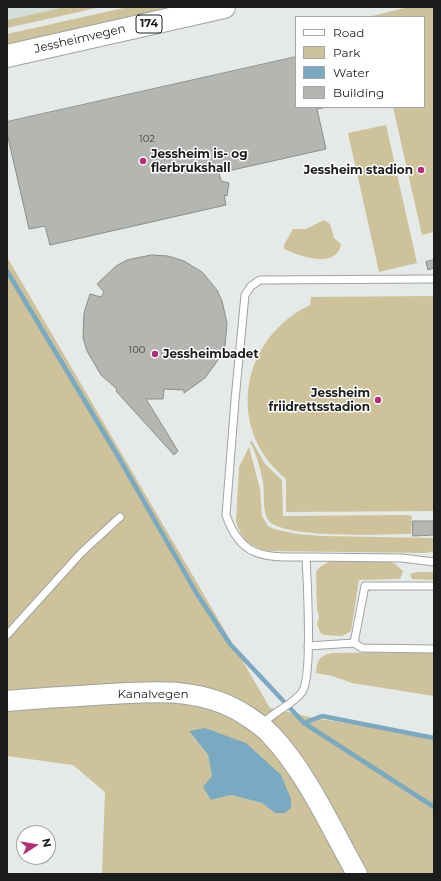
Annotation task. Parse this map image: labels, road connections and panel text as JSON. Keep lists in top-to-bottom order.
{
  "streets": {
    "main road": ["174", "Jessheimvegen"],
    "street": ["Kanalvegen"]
  },
  "places": [
    "Jessheim is- og flerbrukshall",
    "Jessheim stadion",
    "Jessheimbadet",
    "Jessheim friidrettsstadion"
  ],
  "house_numbers": ["102", "100"],
  "legend": [
    "Road",
    "Park",
    "Water",
    "Building"
  ],
  "north": "right"
}
